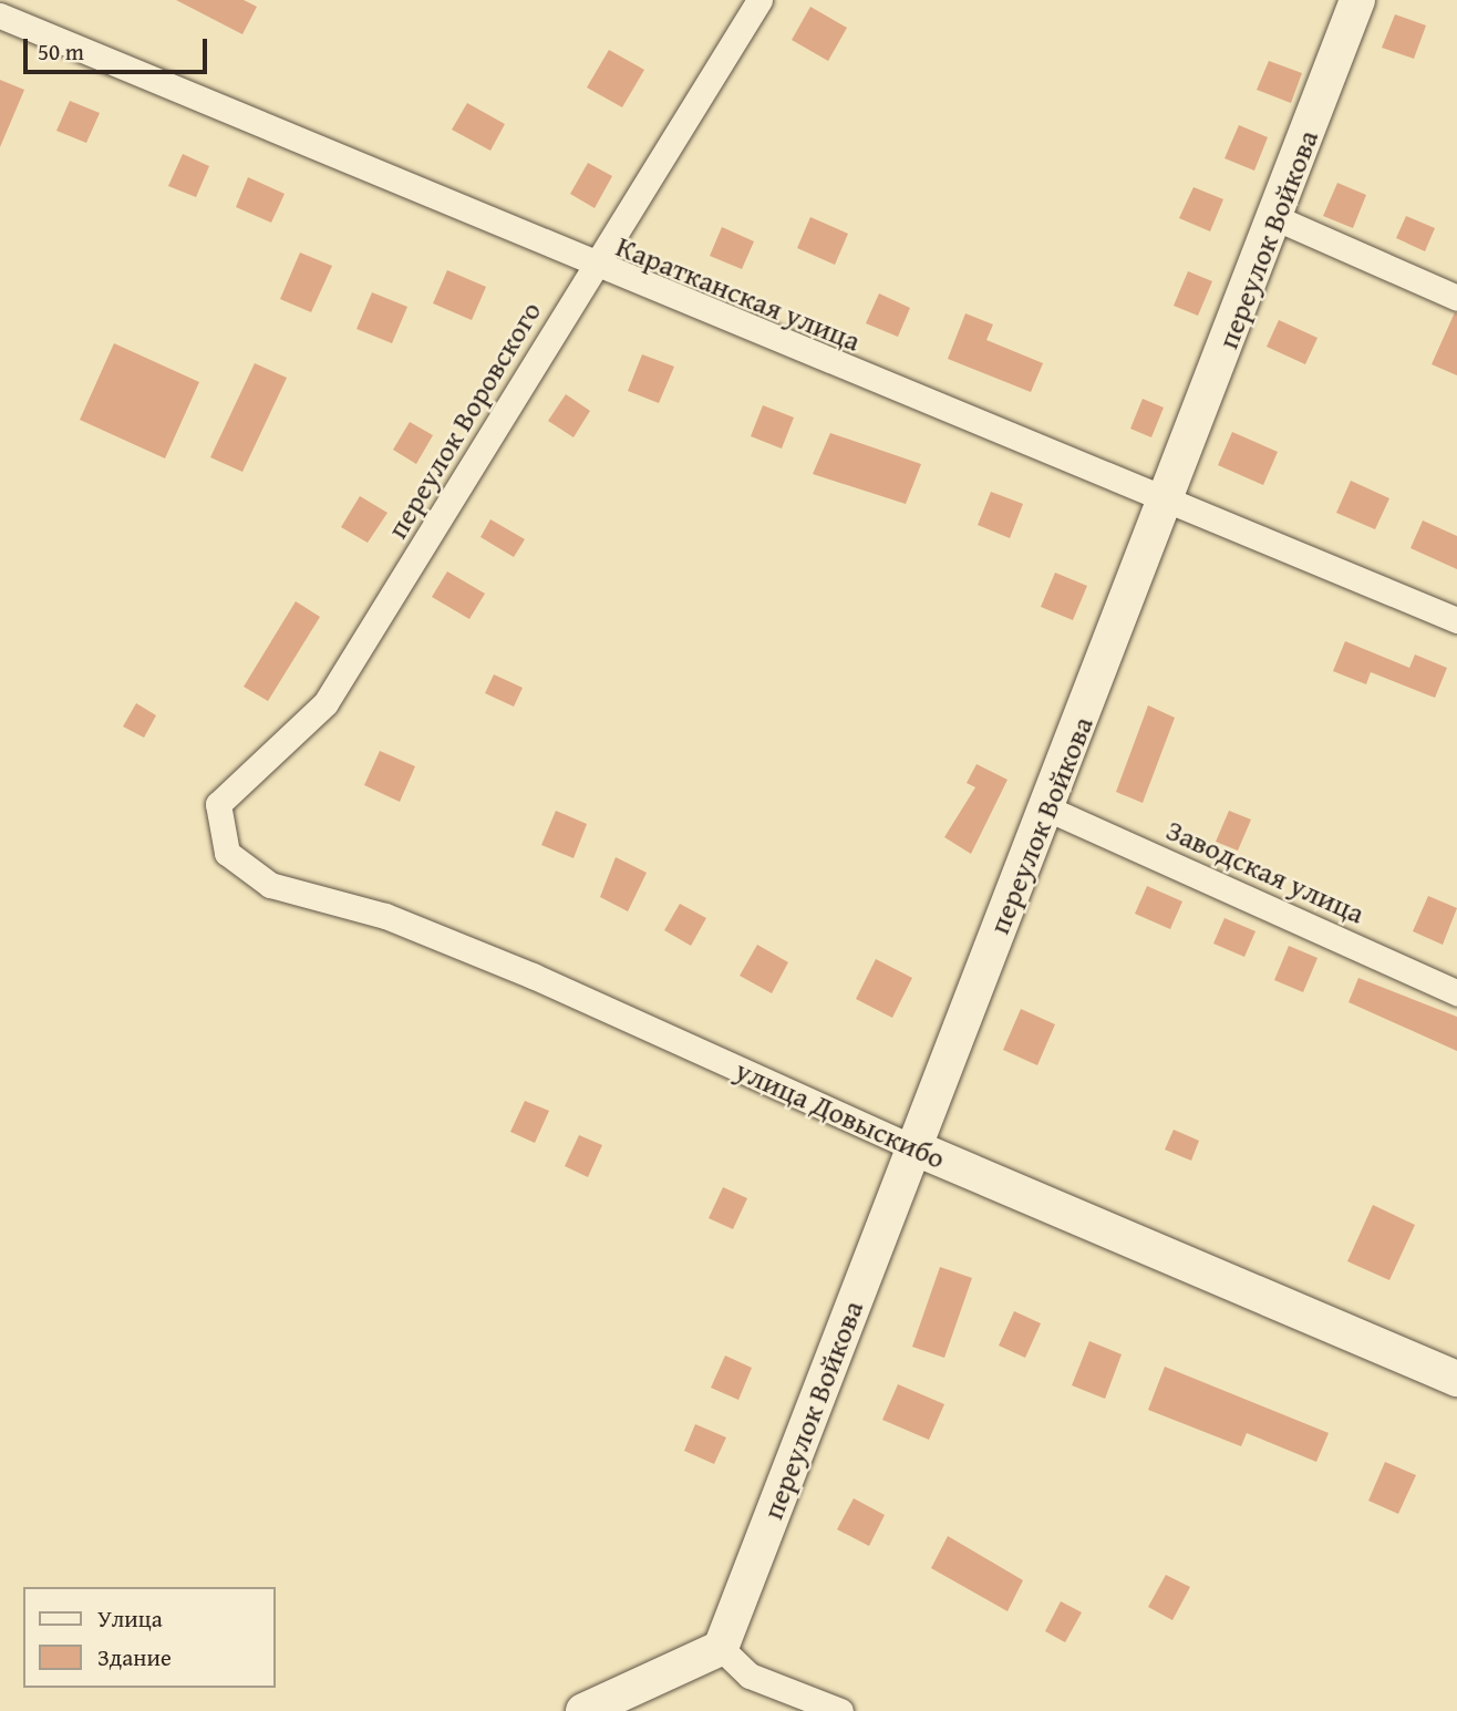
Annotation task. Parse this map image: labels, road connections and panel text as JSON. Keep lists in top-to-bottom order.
{
  "streets": {
    "street": [
      "переулок Войкова",
      "Каратканская улица",
      "переулок Воровского",
      "Заводская улица",
      "улица Довыскибо"
    ]
  },
  "crossings": [
    ["переулок Войкова", "Каратканская улица"],
    ["переулок Войкова", "Заводская улица"],
    ["переулок Войкова", "улица Довыскибо"],
    ["Каратканская улица", "переулок Воровского"],
    ["переулок Воровского", "улица Довыскибо"]
  ],
  "legend": ["Улица", "Здание"],
  "scale_bar": "50 m"
}
